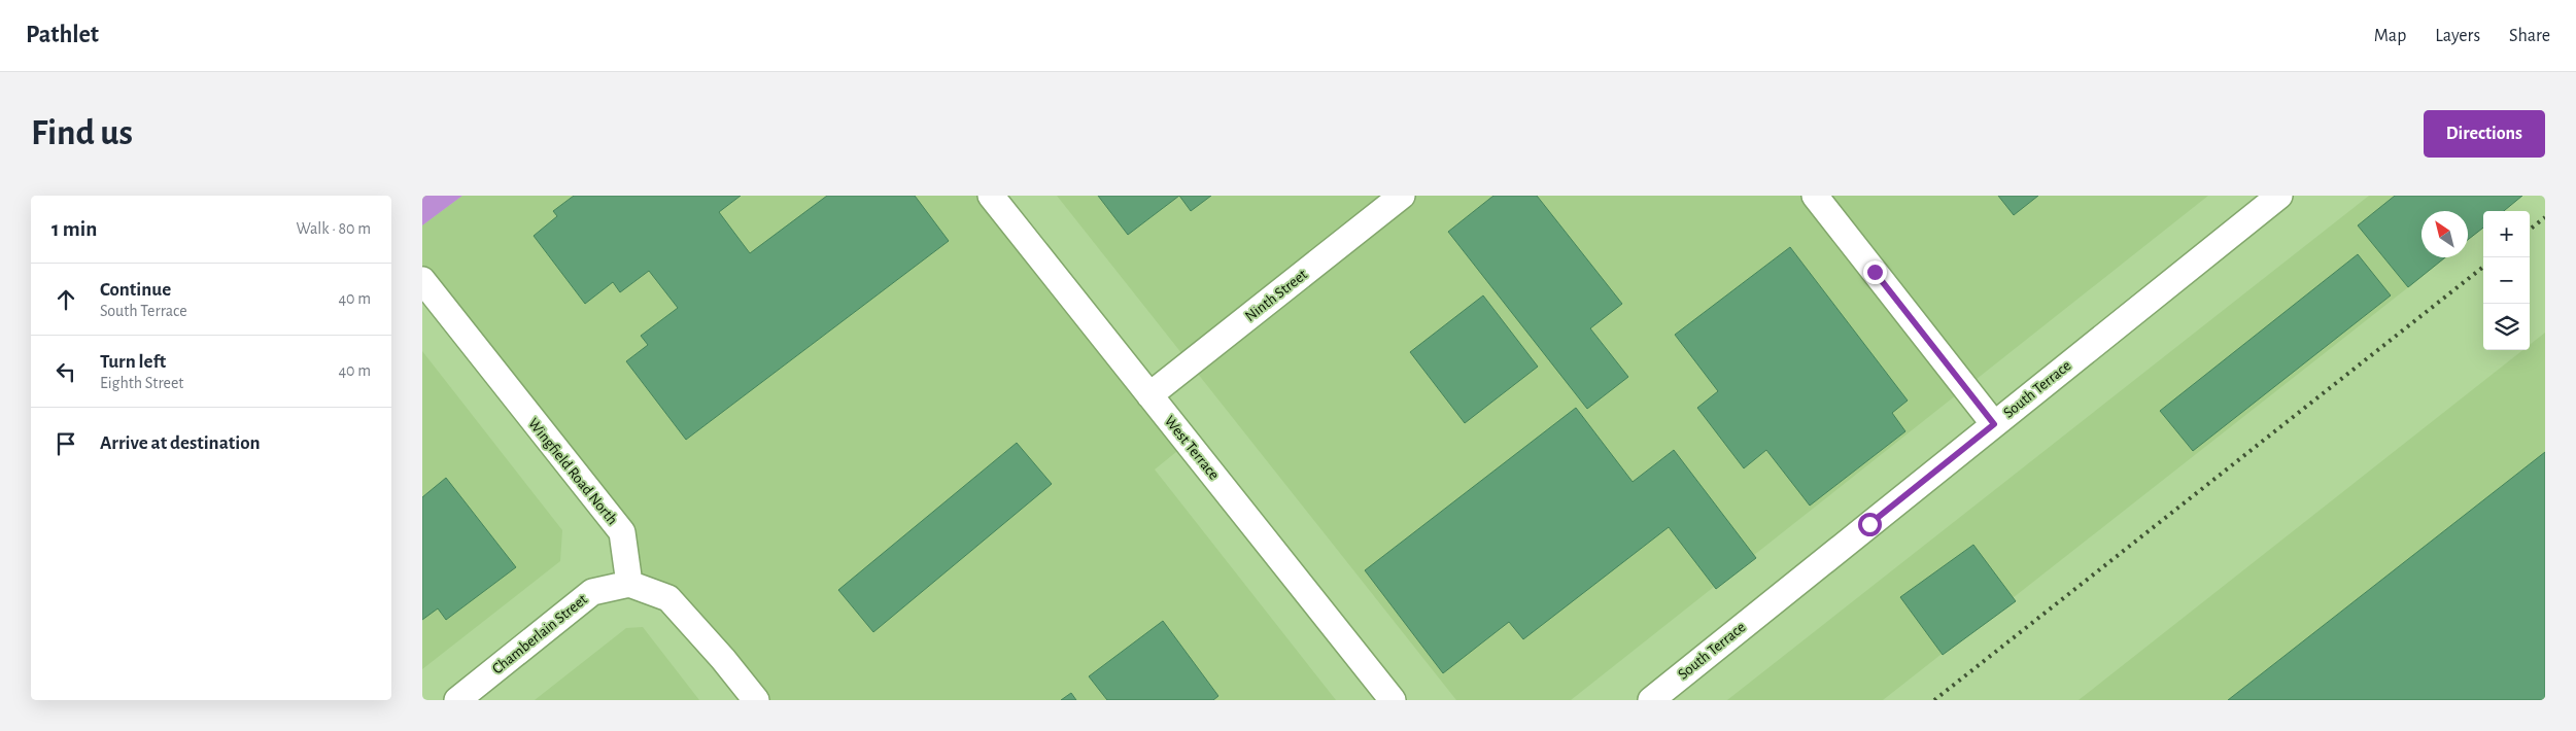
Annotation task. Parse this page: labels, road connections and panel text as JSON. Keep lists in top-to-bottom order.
{
  "streets": {
    "street": [
      "Ninth Street",
      "South Terrace",
      "West Terrace",
      "Wingfield Road North",
      "Chamberlain Street"
    ]
  },
  "crossings": [
    ["Ninth Street", "West Terrace"],
    ["Wingfield Road North", "Chamberlain Street"]
  ],
  "north": "top left",
  "page": {
    "header": "Pathlet",
    "nav": ["Map", "Layers", "Share"],
    "buttons": "Directions",
    "title": "Find us",
    "heading": ["1 min", "Walk · 80 m"],
    "map_buttons": ["+", "−"],
    "list": [
      ["Continue", "South Terrace", "40 m"],
      ["Turn left", "Eighth Street", "40 m"],
      "Arrive at destination"
    ]
  }
}
